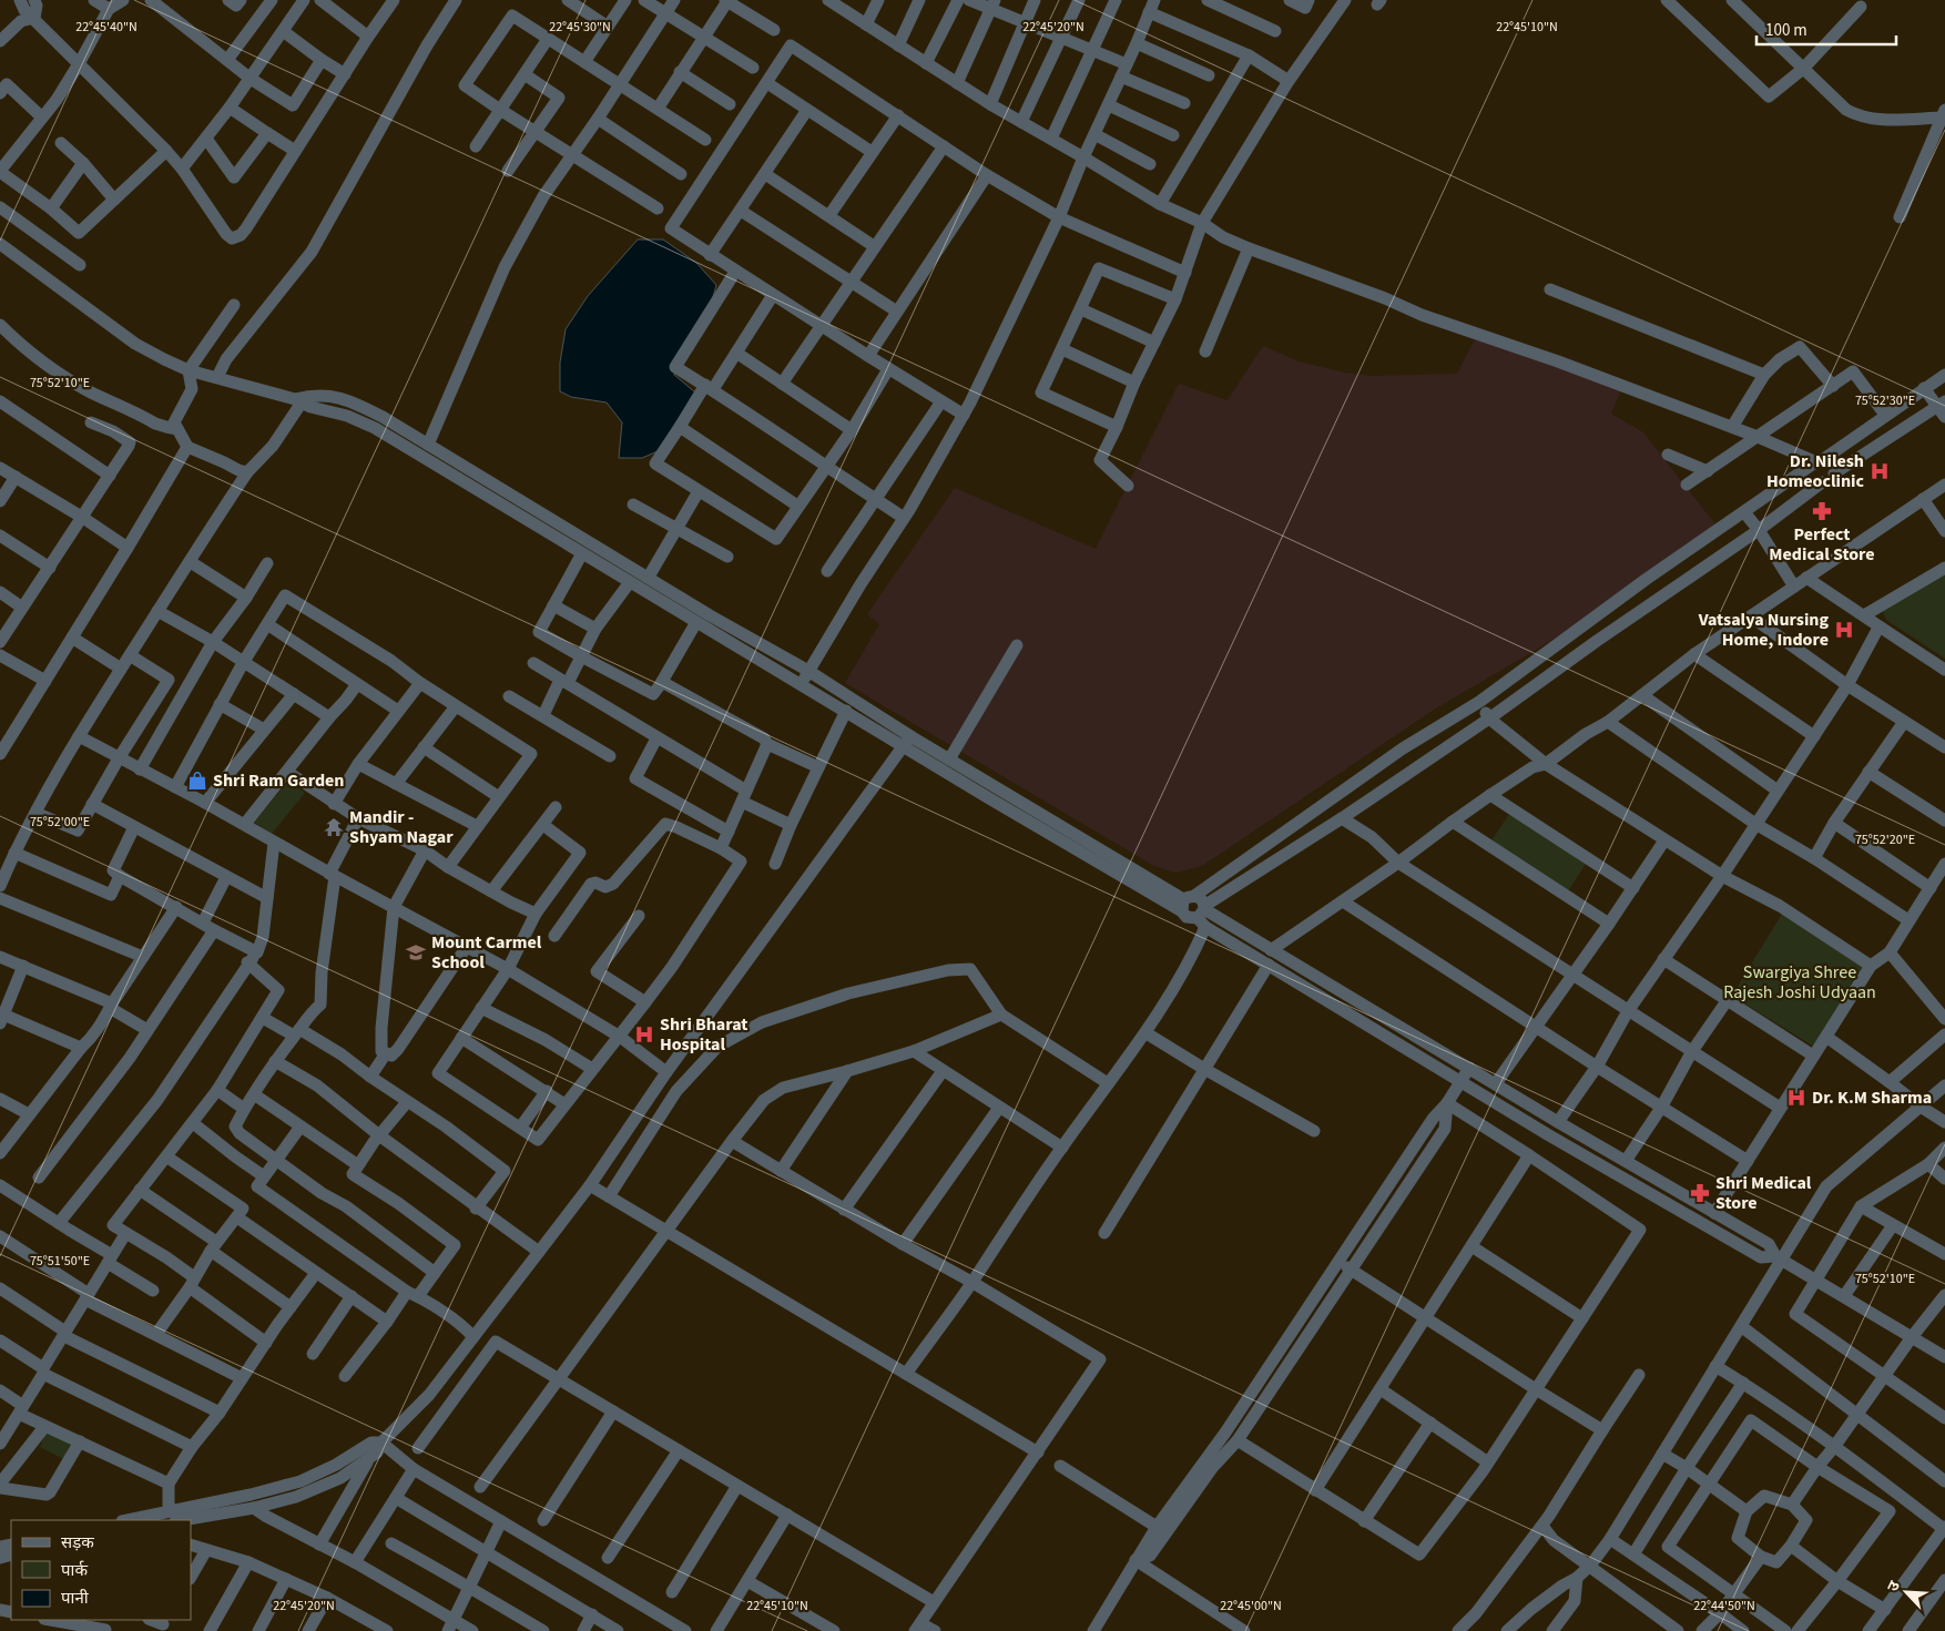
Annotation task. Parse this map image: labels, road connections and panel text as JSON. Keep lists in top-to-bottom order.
{
  "parks": ["Swargiya Shree Rajesh Joshi Udyaan"],
  "places": {
    "hospital": [
      "Dr. Nilesh Homeoclinic",
      "Vatsalya Nursing Home, Indore",
      "Shri Bharat Hospital",
      "Dr. K.M Sharma"
    ],
    "pharmacy": ["Perfect Medical Store", "Shri Medical Store"],
    "shop": ["Shri Ram Garden"],
    "temple": ["Mandir - Shyam Nagar"],
    "school or university": ["Mount Carmel School"]
  },
  "legend": ["सड़क", "पार्क", "पानी"],
  "scale_bar": "100 m",
  "north": "top left",
  "coordinates": [
    "22°45'40\"N",
    "22°45'30\"N",
    "22°45'20\"N",
    "22°45'10\"N",
    "75°52'10\"E",
    "75°52'30\"E",
    "75°52'00\"E",
    "75°52'20\"E",
    "75°51'50\"E",
    "22°45'00\"N",
    "22°44'50\"N"
  ]
}
